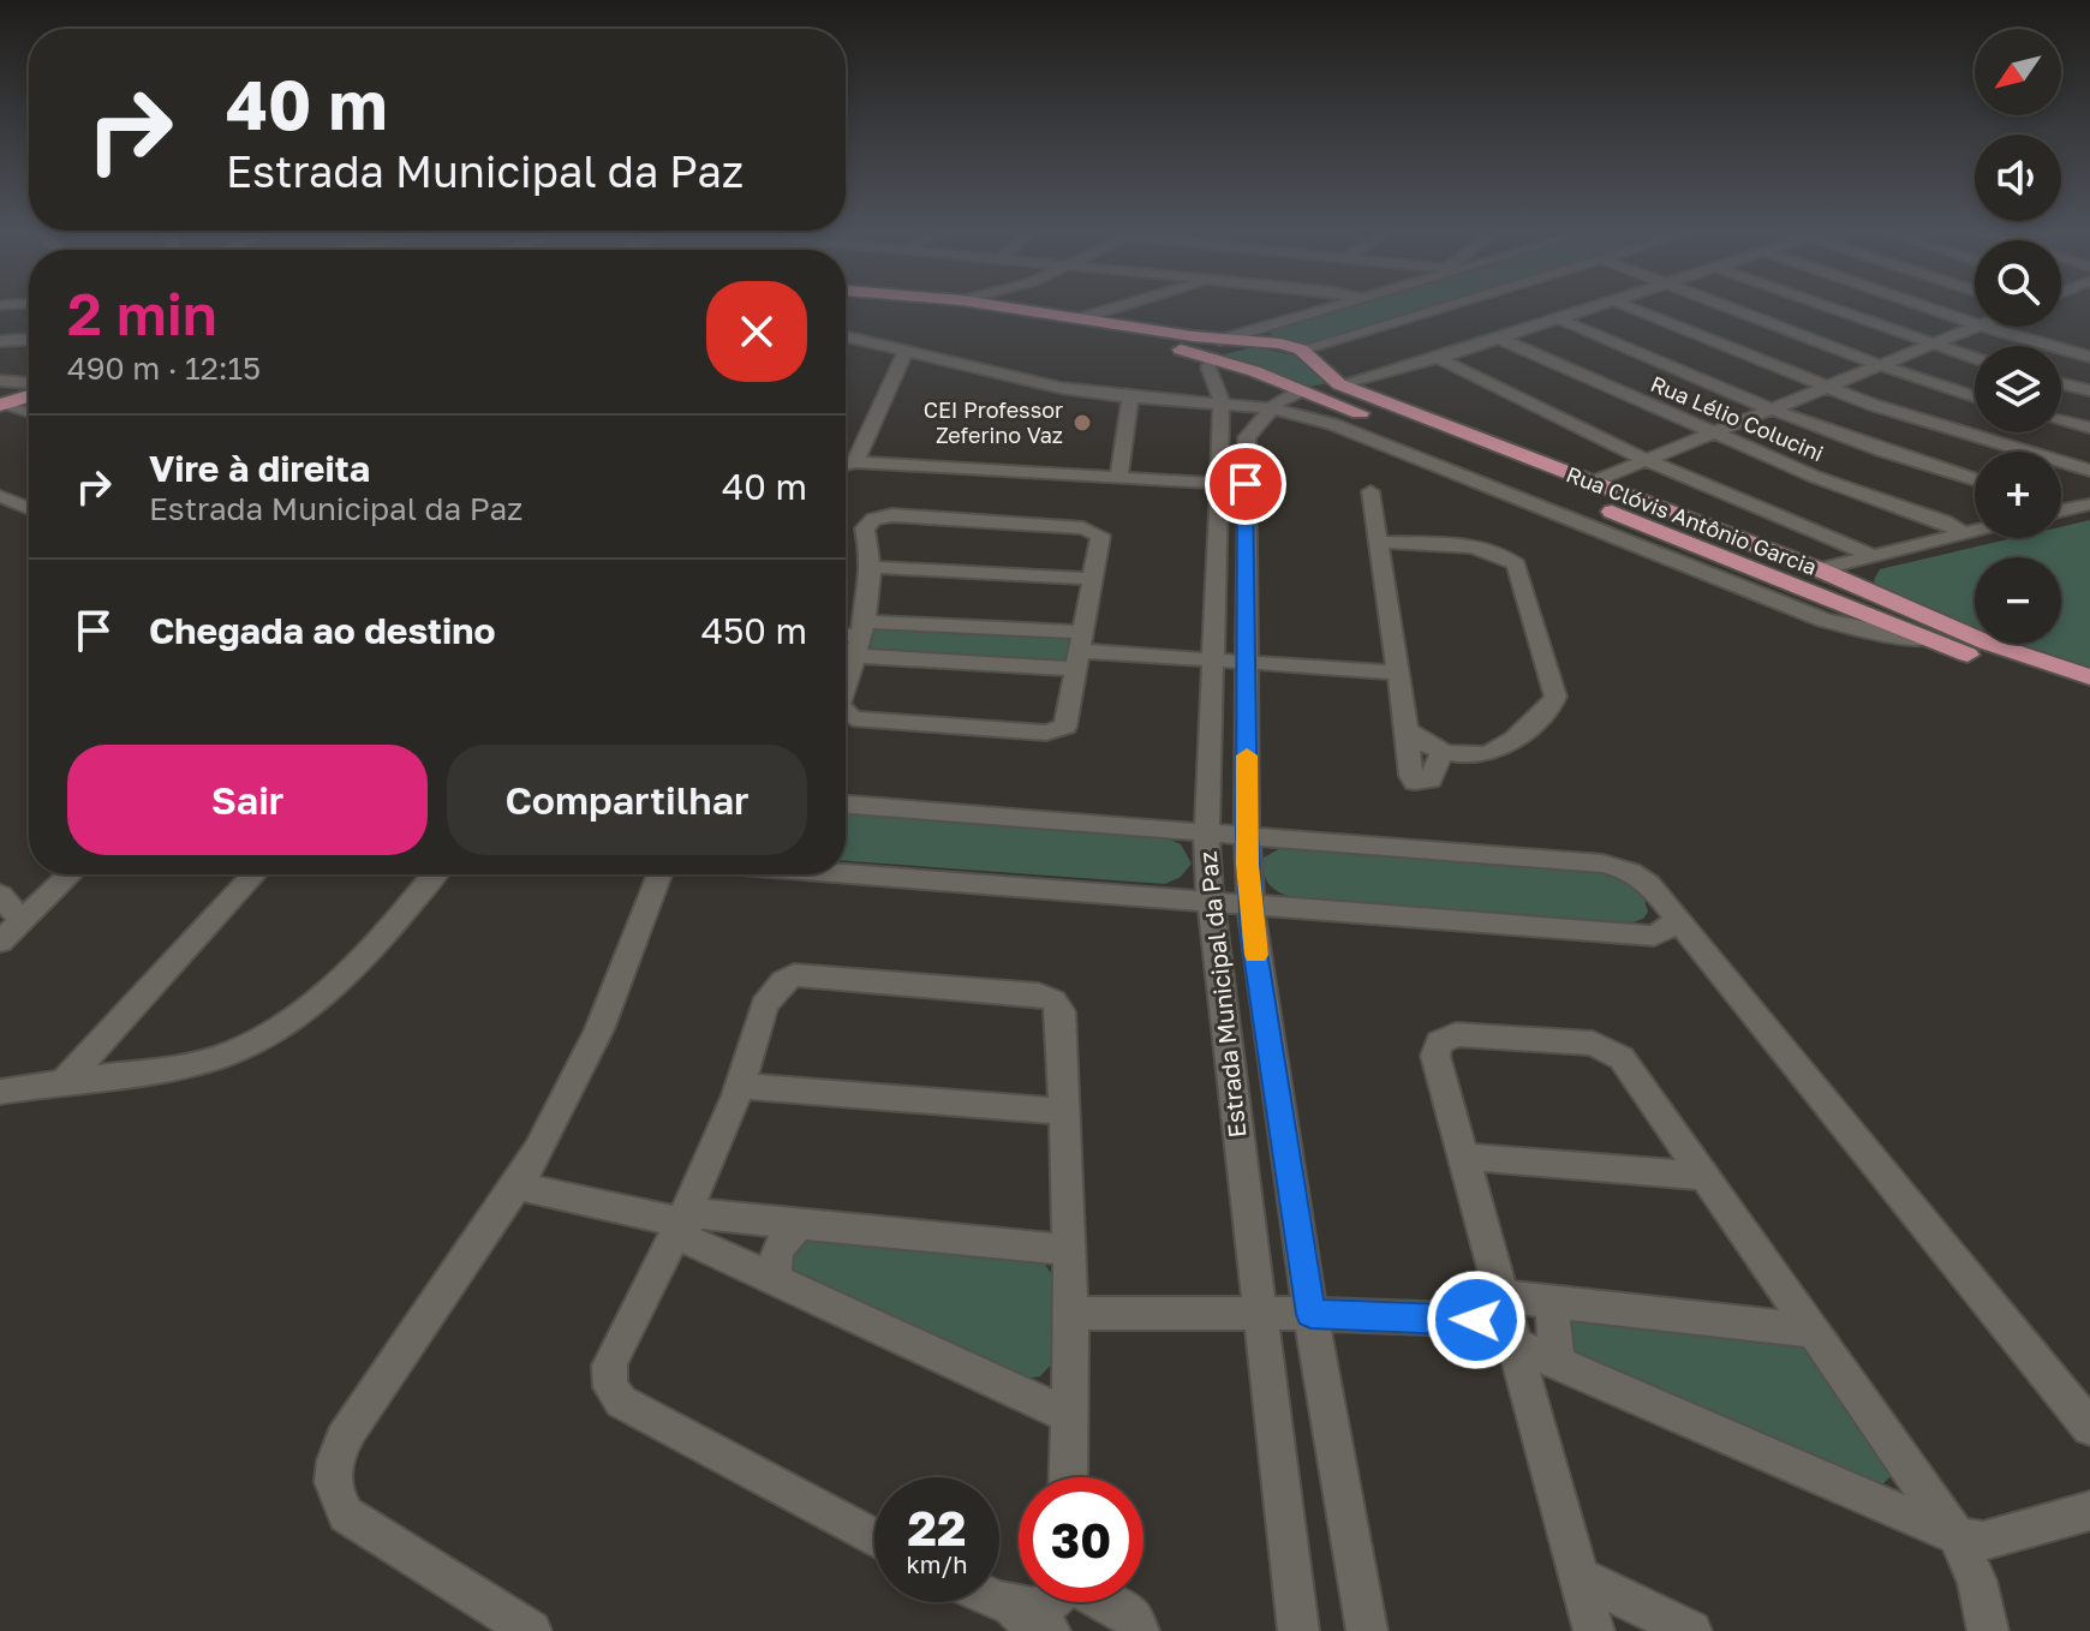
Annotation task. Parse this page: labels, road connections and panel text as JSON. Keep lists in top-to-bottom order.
{
  "streets": {
    "main road": ["Rua Clóvis Antônio Garcia"],
    "street": ["Rua Lélio Colucini", "Estrada Municipal da Paz"]
  },
  "crossings": [
    ["Rua Clóvis Antônio Garcia", "Estrada Municipal da Paz"]
  ],
  "places": ["CEI Professor Zeferino Vaz"],
  "north": "bottom left",
  "page": {
    "map_buttons": ["+", "−"],
    "turn": ["40 m", "Estrada Municipal da Paz"],
    "heading": ["2 min", "490 m · 12:15"],
    "list": [
      {
        "name": "Vire à direita",
        "note": "Estrada Municipal da Paz",
        "value": "40 m"
      },
      {
        "name": "Chegada ao destino",
        "value": "450 m"
      }
    ],
    "buttons": ["Sair", "Compartilhar"],
    "speed": "22 km/h",
    "limit": "30"
  }
}
